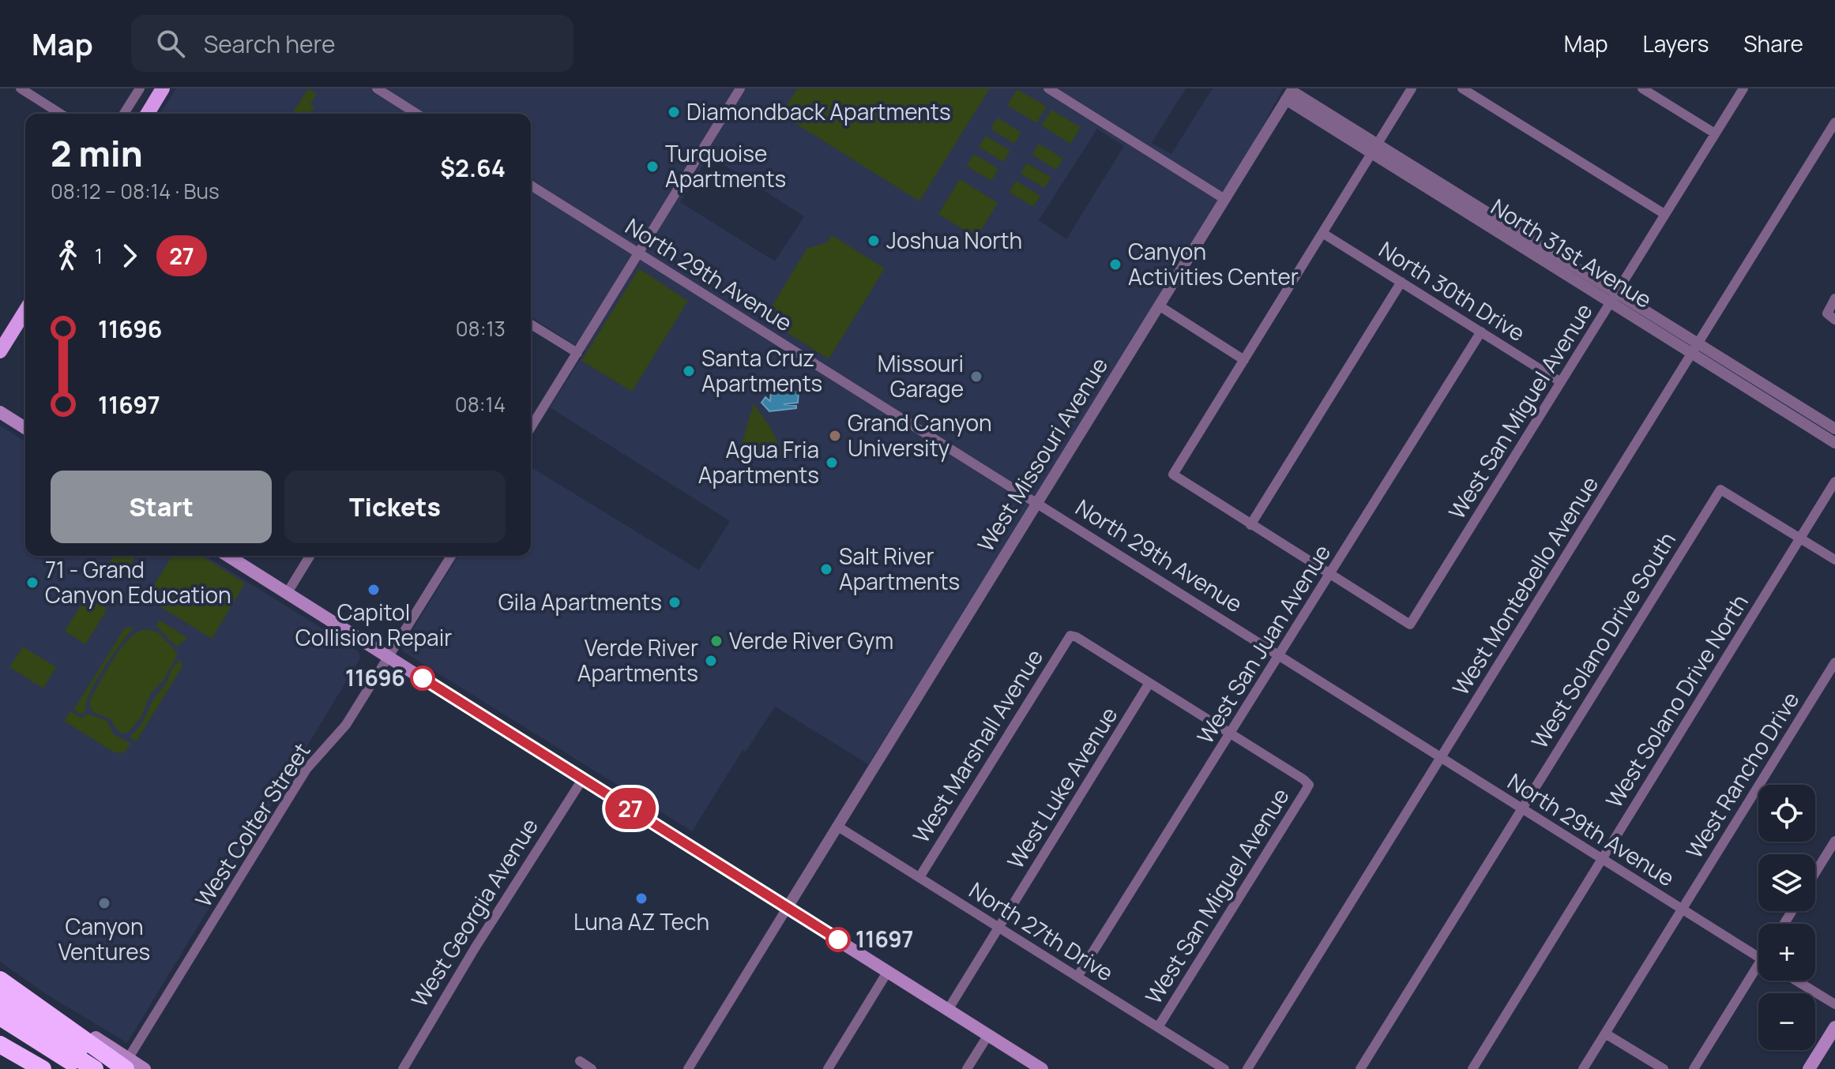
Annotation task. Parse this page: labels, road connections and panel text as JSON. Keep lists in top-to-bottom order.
{
  "streets": {
    "street": [
      "North 31st Avenue",
      "North 29th Avenue",
      "North 30th Drive",
      "West San Miguel Avenue",
      "West Missouri Avenue",
      "West Montebello Avenue",
      "West Solano Drive South",
      "West San Juan Avenue",
      "West Solano Drive North",
      "West Marshall Avenue",
      "West Rancho Drive",
      "West Luke Avenue",
      "West Colter Street",
      "West Georgia Avenue",
      "North 27th Drive"
    ]
  },
  "crossings": [
    ["North 31st Avenue", "West San Miguel Avenue"],
    ["North 31st Avenue", "West Missouri Avenue"],
    ["North 31st Avenue", "West Montebello Avenue"],
    ["North 29th Avenue", "West Missouri Avenue"],
    ["North 29th Avenue", "West Montebello Avenue"],
    ["North 29th Avenue", "West Solano Drive South"],
    ["North 29th Avenue", "West San Juan Avenue"],
    ["North 29th Avenue", "West Solano Drive North"],
    ["North 29th Avenue", "West Rancho Drive"],
    ["North 30th Drive", "West San Miguel Avenue"],
    ["North 30th Drive", "West San Juan Avenue"],
    ["West San Miguel Avenue", "West San Juan Avenue"],
    ["West San Miguel Avenue", "North 27th Drive"],
    ["West Missouri Avenue", "North 27th Drive"],
    ["West Solano Drive South", "West Solano Drive North"],
    ["West San Juan Avenue", "North 27th Drive"],
    ["West Marshall Avenue", "West Luke Avenue"],
    ["West Marshall Avenue", "North 27th Drive"],
    ["West Luke Avenue", "North 27th Drive"]
  ],
  "places": [
    "Diamondback Apartments",
    "Turquoise Apartments",
    "Joshua North",
    "Canyon Activities Center",
    "Santa Cruz Apartments",
    "Missouri Garage",
    "Grand Canyon University",
    "Agua Fria Apartments",
    "Salt River Apartments",
    "71 - Grand Canyon Education",
    "Capitol Collision Repair",
    "Gila Apartments",
    "Verde River Gym",
    "Verde River Apartments",
    "11696",
    "Luna AZ Tech",
    "Canyon Ventures",
    "11697"
  ],
  "lines": ["bus line 27"],
  "page": {
    "header": "Map",
    "search": "Search here",
    "nav": ["Map", "Layers", "Share"],
    "on_map": "27",
    "heading": ["2 min", "08:12 – 08:14 · Bus", "$2.64"],
    "legs": ["1", "27"],
    "list": [
      {
        "name": "11696",
        "value": "08:13"
      },
      {
        "name": "11697",
        "value": "08:14"
      }
    ],
    "buttons": ["Start", "Tickets"],
    "map_buttons": ["+", "−"]
  }
}
